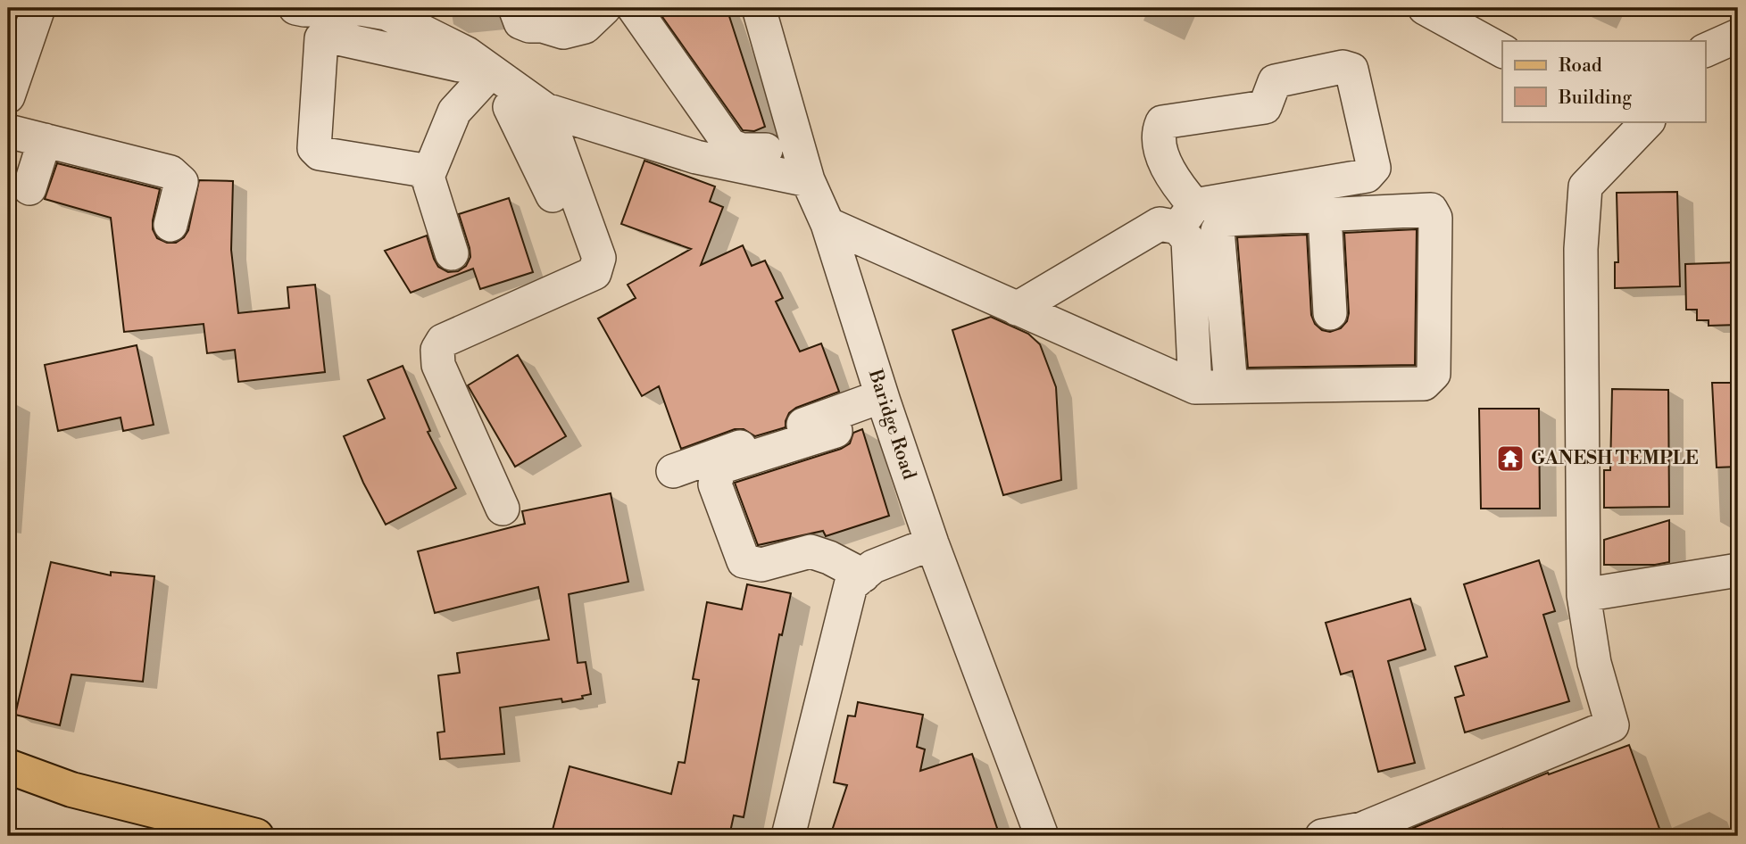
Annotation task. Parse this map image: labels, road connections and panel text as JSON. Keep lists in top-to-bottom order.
{
  "streets": {
    "street": ["Baridge Road"]
  },
  "places": {
    "temple": ["GANESH TEMPLE"]
  },
  "legend": ["Road", "Building"]
}
